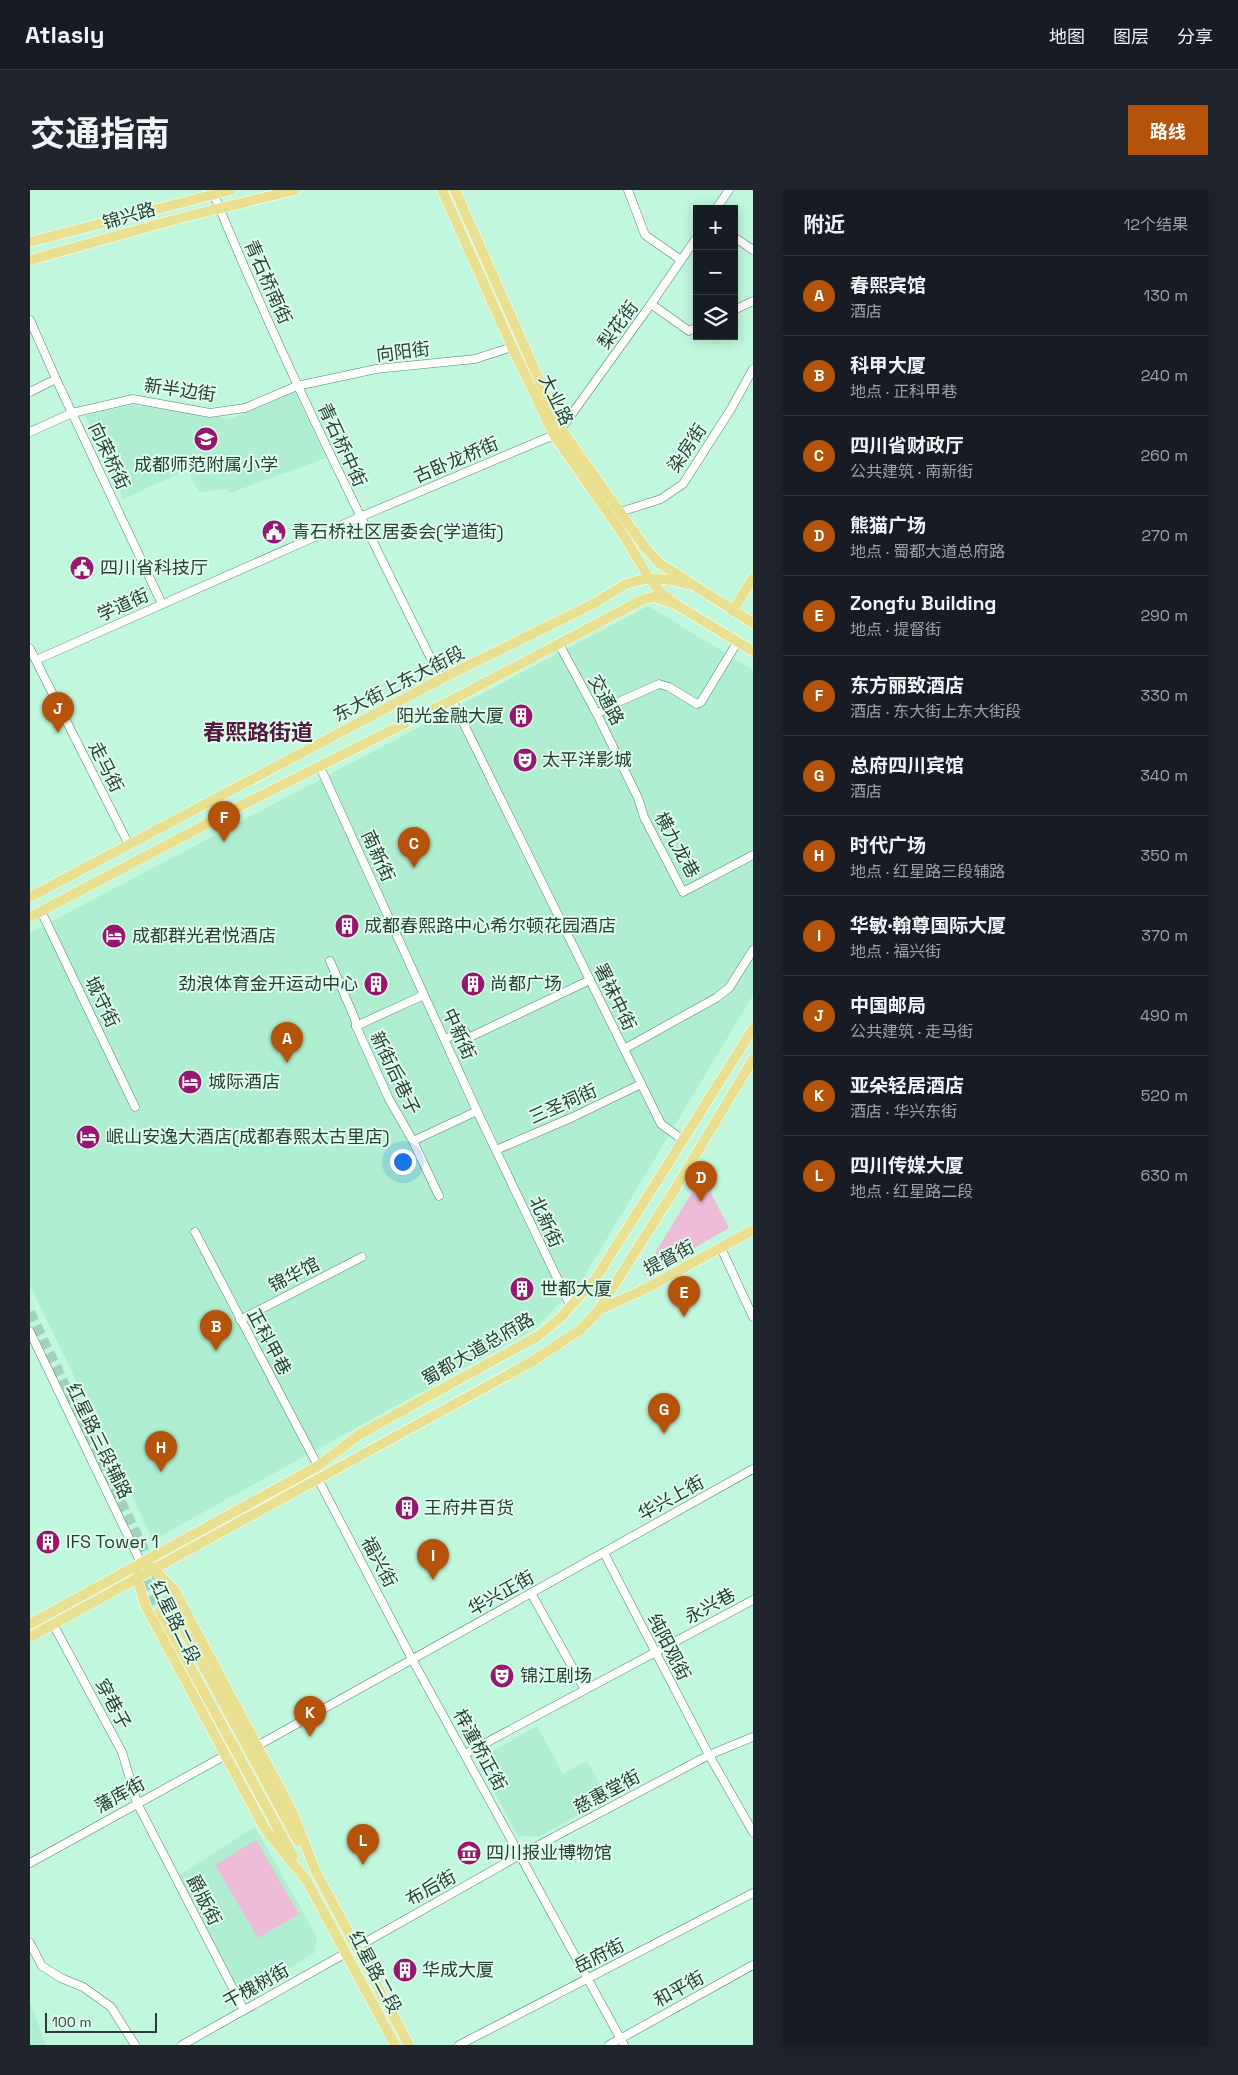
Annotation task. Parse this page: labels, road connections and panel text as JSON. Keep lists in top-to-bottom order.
{
  "streets": {
    "main road": [
      "锦兴路",
      "大业路",
      "东大街上东大街段",
      "提督街",
      "蜀都大道总府路",
      "红星路二段"
    ],
    "street": [
      "青石桥南街",
      "梨花街",
      "向阳街",
      "新半边街",
      "青石桥中街",
      "染房街",
      "向荣桥街",
      "古卧龙桥街",
      "学道街",
      "交通路",
      "走马街",
      "横九龙巷",
      "南新街",
      "署袜中街",
      "城守街",
      "中新街",
      "新街后巷子",
      "三圣祠街",
      "北新街",
      "锦华馆",
      "正科甲巷",
      "红星路三段辅路",
      "华兴上街",
      "福兴街",
      "华兴正街",
      "永兴巷",
      "纯阳观街",
      "穿巷子",
      "梓潼桥正街",
      "慈惠堂街",
      "藩库街",
      "布后街",
      "爵版街",
      "岳府街",
      "干槐树街",
      "和平街"
    ]
  },
  "crossings": [
    ["锦兴路", "青石桥南街"],
    ["青石桥南街", "向阳街"],
    ["青石桥南街", "新半边街"],
    ["青石桥南街", "青石桥中街"],
    ["梨花街", "大业路"],
    ["梨花街", "古卧龙桥街"],
    ["向阳街", "新半边街"],
    ["向阳街", "大业路"],
    ["向阳街", "青石桥中街"],
    ["新半边街", "青石桥中街"],
    ["新半边街", "向荣桥街"],
    ["大业路", "染房街"],
    ["大业路", "古卧龙桥街"],
    ["大业路", "东大街上东大街段"],
    ["青石桥中街", "古卧龙桥街"],
    ["青石桥中街", "学道街"],
    ["青石桥中街", "东大街上东大街段"],
    ["向荣桥街", "学道街"],
    ["古卧龙桥街", "学道街"],
    ["学道街", "走马街"],
    ["东大街上东大街段", "走马街"],
    ["交通路", "横九龙巷"],
    ["南新街", "中新街"],
    ["署袜中街", "三圣祠街"],
    ["署袜中街", "蜀都大道总府路"],
    ["中新街", "三圣祠街"],
    ["中新街", "北新街"],
    ["三圣祠街", "北新街"],
    ["北新街", "蜀都大道总府路"],
    ["提督街", "蜀都大道总府路"],
    ["锦华馆", "正科甲巷"],
    ["正科甲巷", "蜀都大道总府路"],
    ["蜀都大道总府路", "红星路三段辅路"],
    ["蜀都大道总府路", "福兴街"],
    ["蜀都大道总府路", "红星路二段"],
    ["蜀都大道总府路", "穿巷子"],
    ["红星路三段辅路", "红星路二段"],
    ["华兴上街", "华兴正街"],
    ["华兴上街", "纯阳观街"],
    ["福兴街", "华兴正街"],
    ["福兴街", "梓潼桥正街"],
    ["华兴正街", "红星路二段"],
    ["华兴正街", "纯阳观街"],
    ["华兴正街", "梓潼桥正街"],
    ["永兴巷", "纯阳观街"],
    ["永兴巷", "梓潼桥正街"],
    ["红星路二段", "藩库街"],
    ["红星路二段", "布后街"],
    ["红星路二段", "干槐树街"],
    ["纯阳观街", "慈惠堂街"],
    ["穿巷子", "藩库街"],
    ["穿巷子", "爵版街"],
    ["梓潼桥正街", "慈惠堂街"],
    ["梓潼桥正街", "布后街"],
    ["梓潼桥正街", "岳府街"],
    ["梓潼桥正街", "和平街"],
    ["慈惠堂街", "布后街"],
    ["藩库街", "爵版街"],
    ["爵版街", "干槐树街"]
  ],
  "districts": ["春熙路街道"],
  "places": {
    "school or university": ["成都师范附属小学"],
    "public building": ["青石桥社区居委会(学道街)", "四川省科技厅"],
    "building": [
      "阳光金融大厦",
      "成都春熙路中心希尔顿花园酒店",
      "劲浪体育金开运动中心",
      "尚都广场",
      "世都大厦",
      "王府井百货",
      "IFS Tower 1",
      "华成大厦"
    ],
    "theatre": ["太平洋影城", "锦江剧场"],
    "hotel": ["成都群光君悦酒店", "城际酒店", "岷山安逸大酒店(成都春熙太古里店)"],
    "museum": ["四川报业博物馆"]
  },
  "scale_bar": "100 m",
  "page": {
    "header": "Atlasly",
    "nav": ["地图", "图层", "分享"],
    "title": "交通指南",
    "buttons": "路线",
    "heading": ["附近", "12个结果"],
    "map_buttons": ["+", "−"],
    "list": [
      {
        "mark": "A",
        "name": "春熙宾馆",
        "note": "酒店",
        "value": "130 m"
      },
      {
        "mark": "B",
        "name": "科甲大厦",
        "note": "地点 · 正科甲巷",
        "value": "240 m"
      },
      {
        "mark": "C",
        "name": "四川省财政厅",
        "note": "公共建筑 · 南新街",
        "value": "260 m"
      },
      {
        "mark": "D",
        "name": "熊猫广场",
        "note": "地点 · 蜀都大道总府路",
        "value": "270 m"
      },
      {
        "mark": "E",
        "name": "Zongfu Building",
        "note": "地点 · 提督街",
        "value": "290 m"
      },
      {
        "mark": "F",
        "name": "东方丽致酒店",
        "note": "酒店 · 东大街上东大街段",
        "value": "330 m"
      },
      {
        "mark": "G",
        "name": "总府四川宾馆",
        "note": "酒店",
        "value": "340 m"
      },
      {
        "mark": "H",
        "name": "时代广场",
        "note": "地点 · 红星路三段辅路",
        "value": "350 m"
      },
      {
        "mark": "I",
        "name": "华敏·翰尊国际大厦",
        "note": "地点 · 福兴街",
        "value": "370 m"
      },
      {
        "mark": "J",
        "name": "中国邮局",
        "note": "公共建筑 · 走马街",
        "value": "490 m"
      },
      {
        "mark": "K",
        "name": "亚朵轻居酒店",
        "note": "酒店 · 华兴东街",
        "value": "520 m"
      },
      {
        "mark": "L",
        "name": "四川传媒大厦",
        "note": "地点 · 红星路二段",
        "value": "630 m"
      }
    ],
    "pins": [
      "J",
      "F",
      "C",
      "A",
      "D",
      "E",
      "B",
      "G",
      "H",
      "I",
      "K",
      "L"
    ],
    "scale": "100 m"
  }
}
